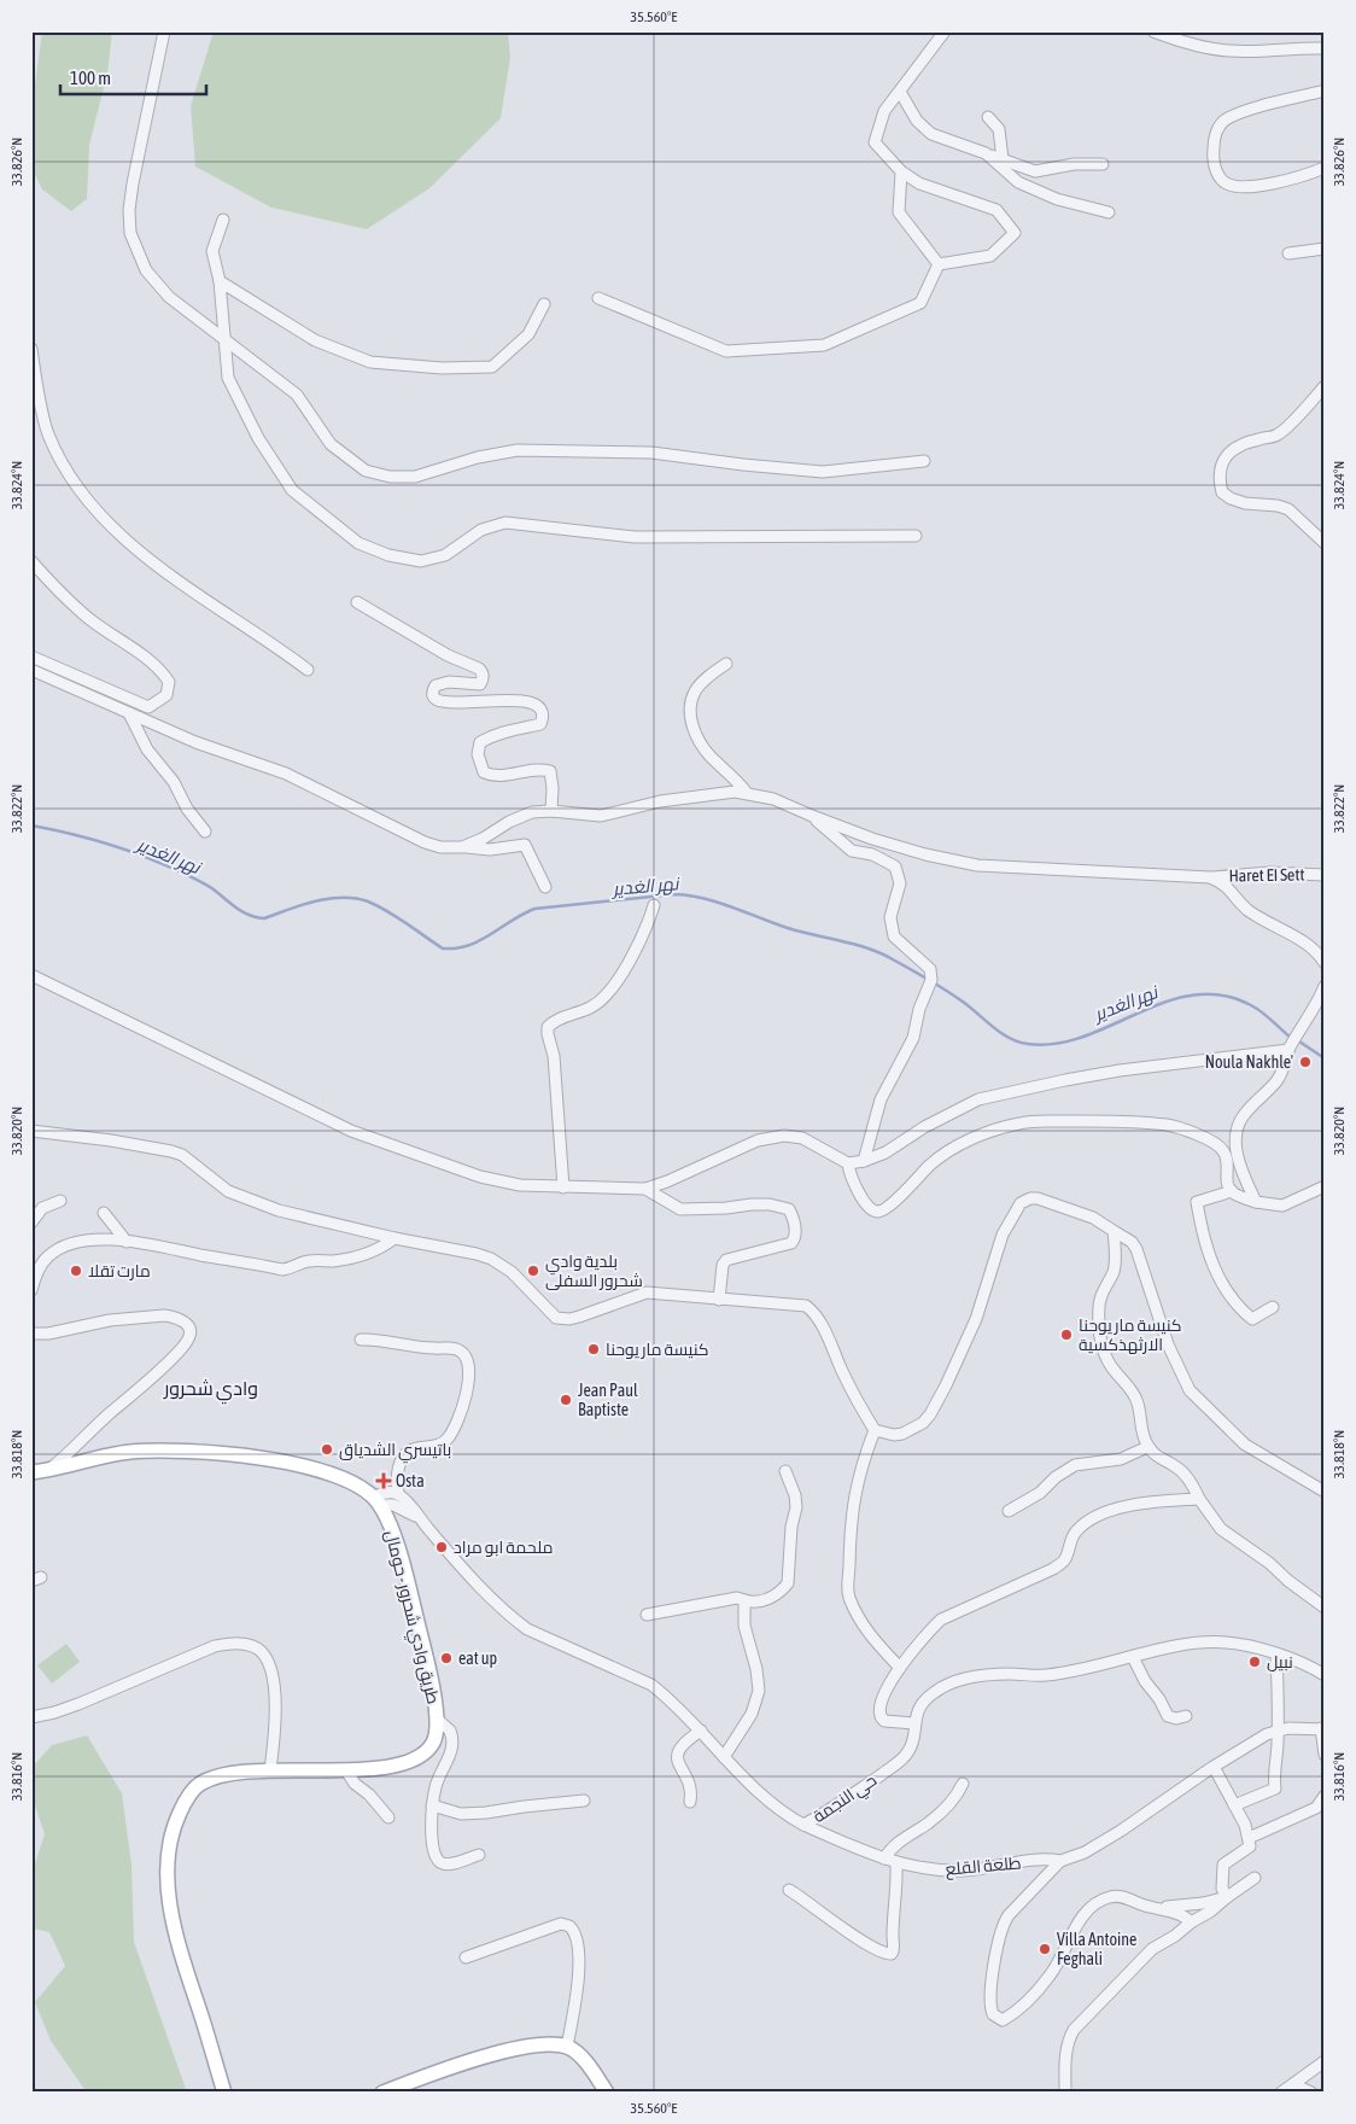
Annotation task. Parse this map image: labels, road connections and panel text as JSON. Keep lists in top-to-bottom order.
{
  "streets": {
    "main road": ["طريق وادي شحرور - حومال"],
    "street": ["Haret EI Sett", "حي النجمة", "طلعة القلع"]
  },
  "crossings": [
    ["حي النجمة", "طلعة القلع"]
  ],
  "districts": ["وادي شحرور"],
  "water": ["نهر الغدير"],
  "places": {
    "other": [
      "Noula Nakhle'",
      "مارت تقلا",
      "بلدية وادي شحرور السفلى",
      "كنيسة مار يوحنا الارثهذكسية",
      "كنيسة مار يوحنا",
      "Jean Paul Baptiste",
      "باتيسري الشدياق",
      "ملحمة ابو مراد",
      "eat up",
      "نبيل",
      "Villa Antoine Feghali"
    ],
    "health": ["Osta"]
  },
  "scale_bar": "100 m",
  "coordinates": [
    "35.560°E",
    "33.826°N",
    "33.824°N",
    "33.822°N",
    "33.820°N",
    "33.818°N",
    "33.816°N"
  ]
}
